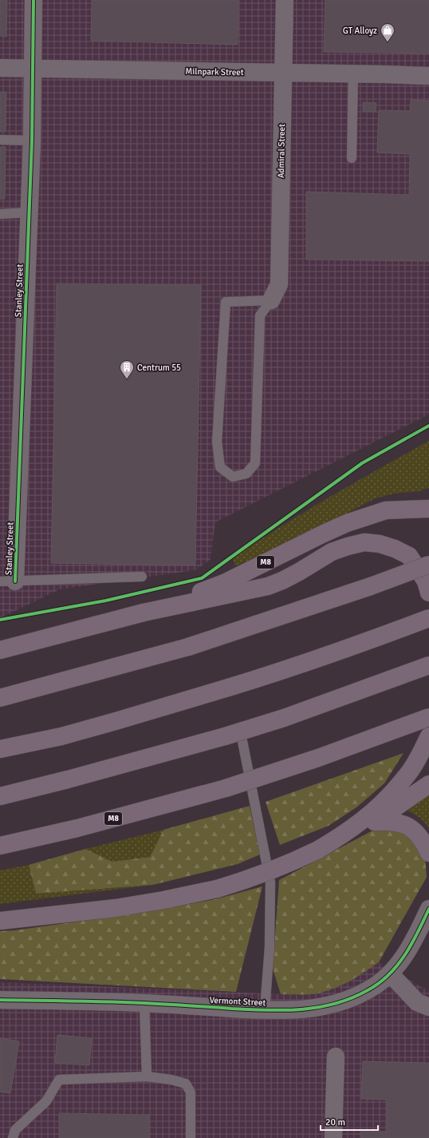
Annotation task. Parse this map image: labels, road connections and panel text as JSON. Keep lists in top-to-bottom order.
{
  "streets": {
    "highway": ["M8"],
    "street": [
      "Milnpark Street",
      "Admiral Street",
      "Stanley Street",
      "Vermont Street"
    ]
  },
  "crossings": [
    ["Milnpark Street", "Admiral Street"],
    ["Milnpark Street", "Stanley Street"]
  ],
  "places": {
    "shop": ["GT Alloyz"],
    "building": ["Centrum 55"]
  },
  "scale_bar": "20 m"
}
